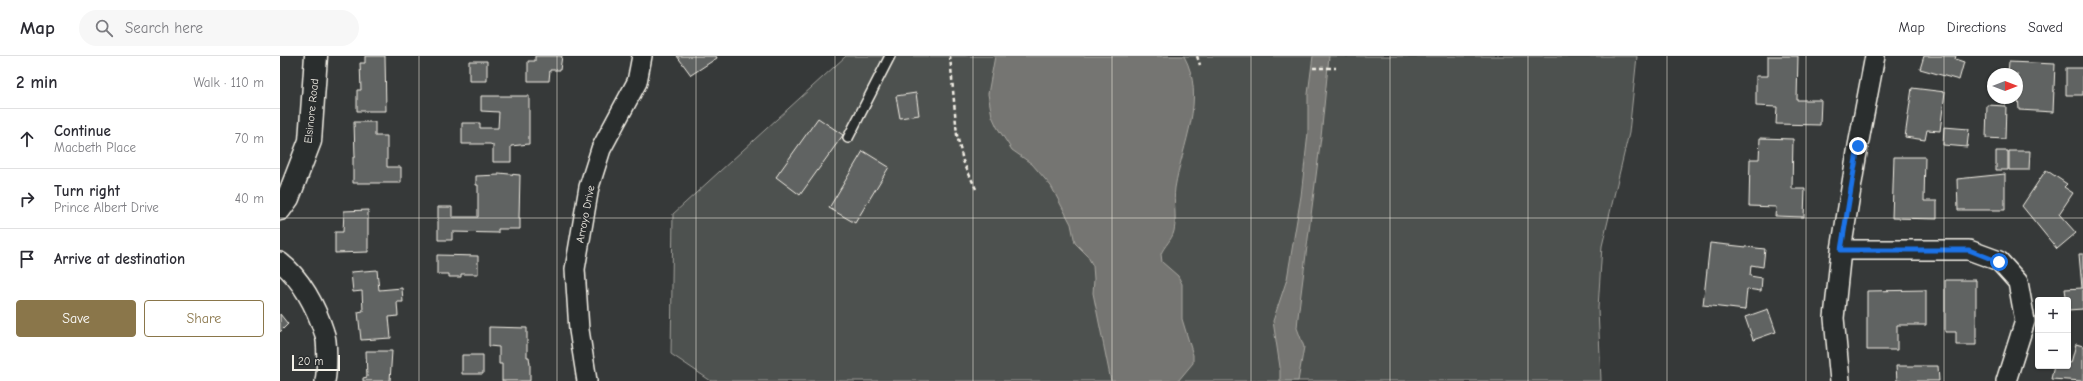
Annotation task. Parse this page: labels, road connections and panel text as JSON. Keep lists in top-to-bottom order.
{
  "streets": {
    "street": ["Elsinore Road", "Arroyo Drive"]
  },
  "scale_bar": "20 m",
  "north": "right",
  "page": {
    "header": "Map",
    "search": "Search here",
    "nav": ["Map", "Directions", "Saved"],
    "heading": ["2 min", "Walk · 110 m"],
    "list": [
      ["Continue", "Macbeth Place", "70 m"],
      ["Turn right", "Prince Albert Drive", "40 m"],
      "Arrive at destination"
    ],
    "buttons": ["Save", "Share"],
    "map_buttons": ["+", "−"],
    "scale": "20 m"
  }
}
